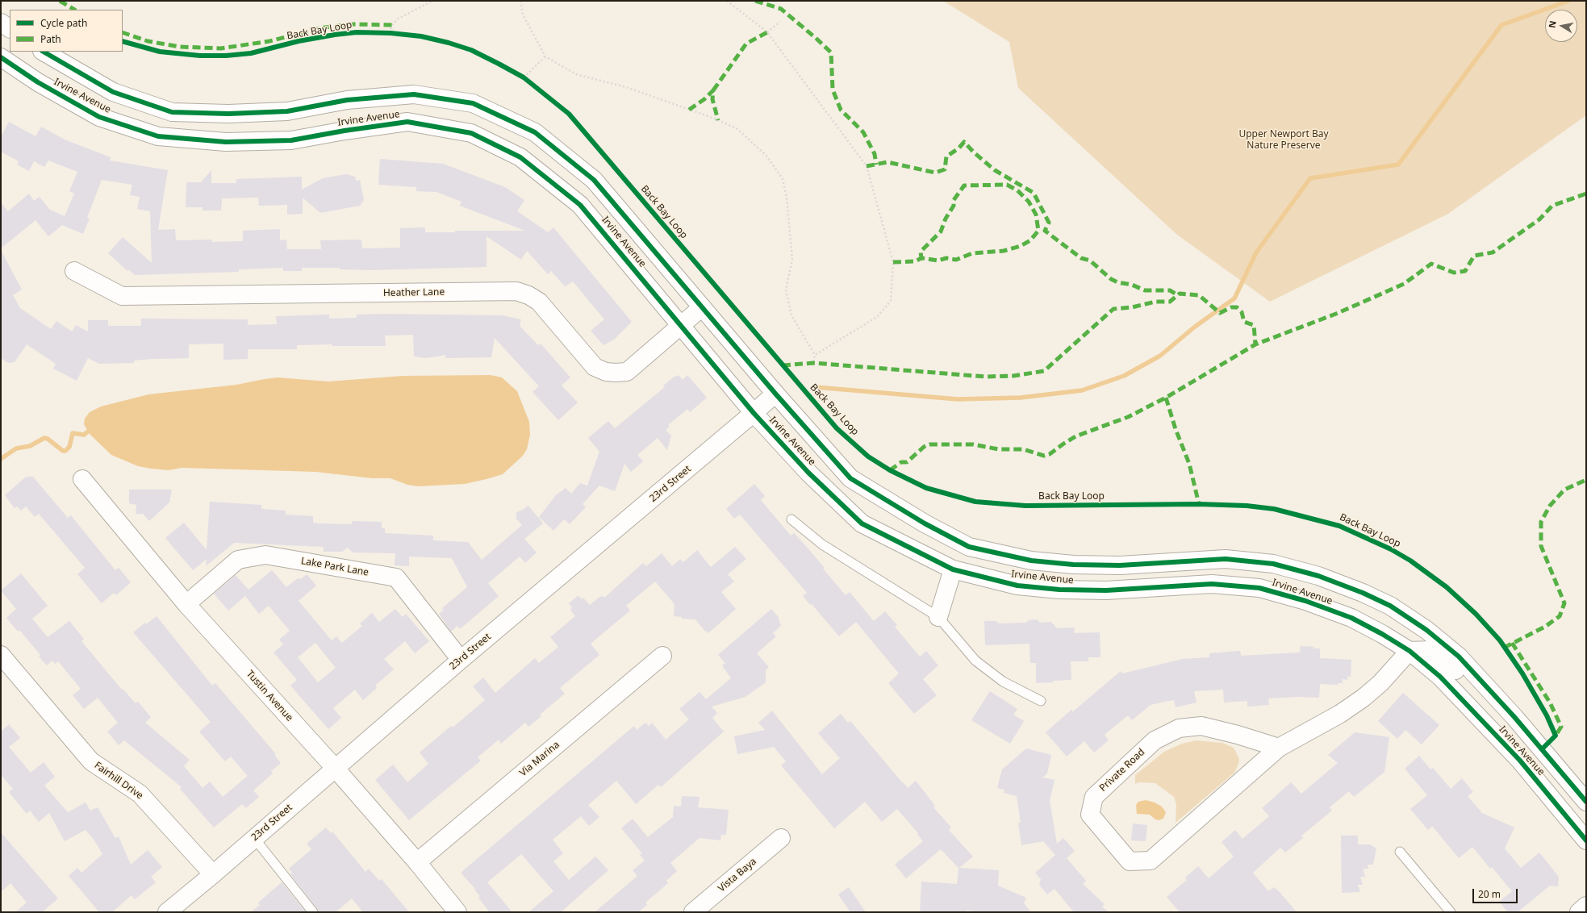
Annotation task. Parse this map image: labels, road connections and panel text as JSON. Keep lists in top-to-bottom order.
{
  "streets": {
    "street": [
      "Irvine Avenue",
      "Heather Lane",
      "23rd Street",
      "Lake Park Lane",
      "Tustin Avenue",
      "Via Marina",
      "Private Road",
      "Fairhill Drive",
      "Vista Baya"
    ],
    "cycle path": ["Back Bay Loop"]
  },
  "crossings": [
    ["Irvine Avenue", "Heather Lane"],
    ["Irvine Avenue", "23rd Street"],
    ["Irvine Avenue", "Private Road"],
    ["23rd Street", "Lake Park Lane"],
    ["23rd Street", "Tustin Avenue"],
    ["23rd Street", "Fairhill Drive"],
    ["Lake Park Lane", "Tustin Avenue"],
    ["Tustin Avenue", "Via Marina"]
  ],
  "parks": ["Upper Newport Bay Nature Preserve"],
  "legend": ["Cycle path", "Path"],
  "scale_bar": "20 m",
  "north": "left"
}
